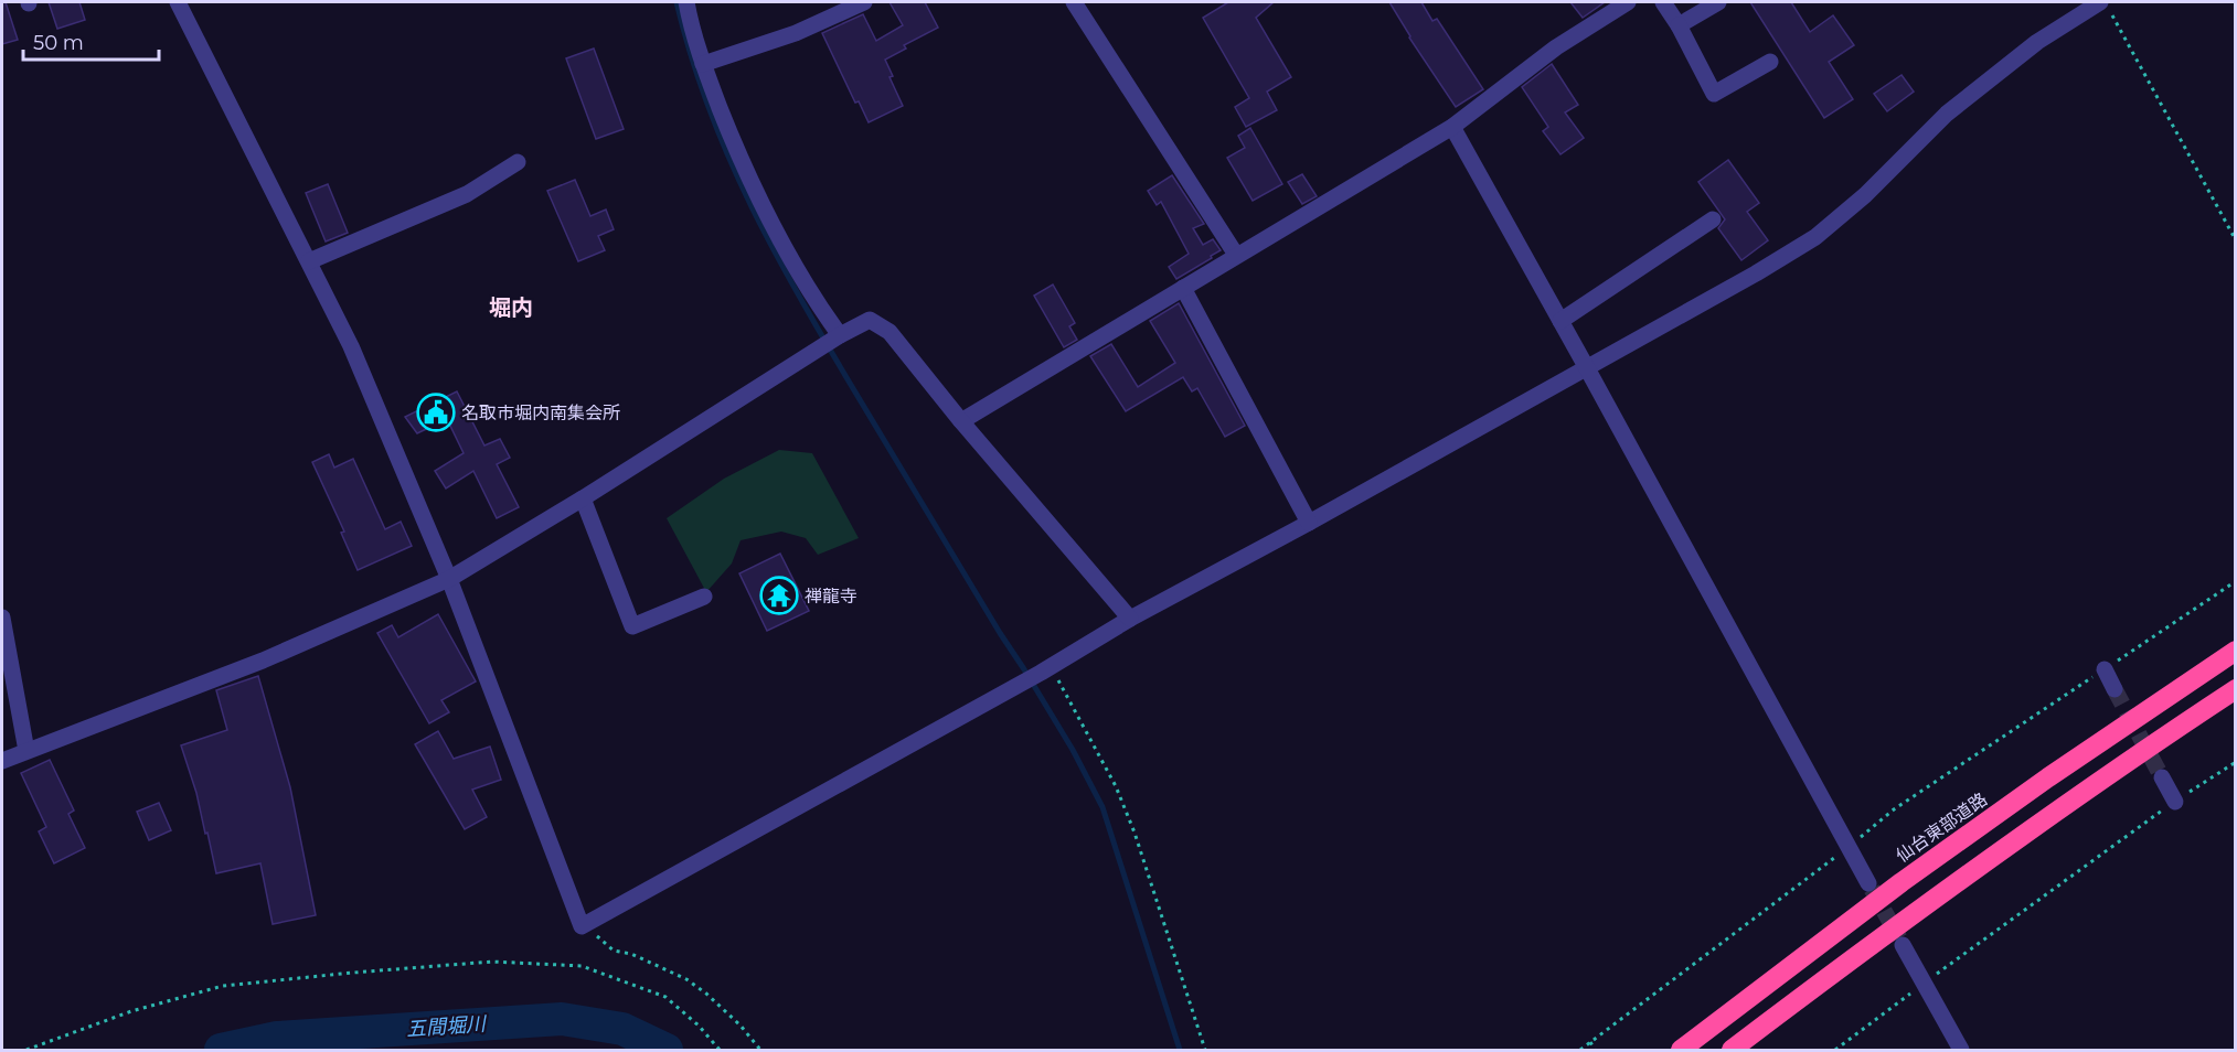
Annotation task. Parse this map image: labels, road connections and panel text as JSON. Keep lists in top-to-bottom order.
{
  "streets": {
    "highway": ["仙台東部道路"]
  },
  "districts": ["堀内"],
  "water": ["五間堀川"],
  "places": {
    "public building": ["名取市堀内南集会所"],
    "temple": ["禅龍寺"]
  },
  "scale_bar": "50 m"
}
